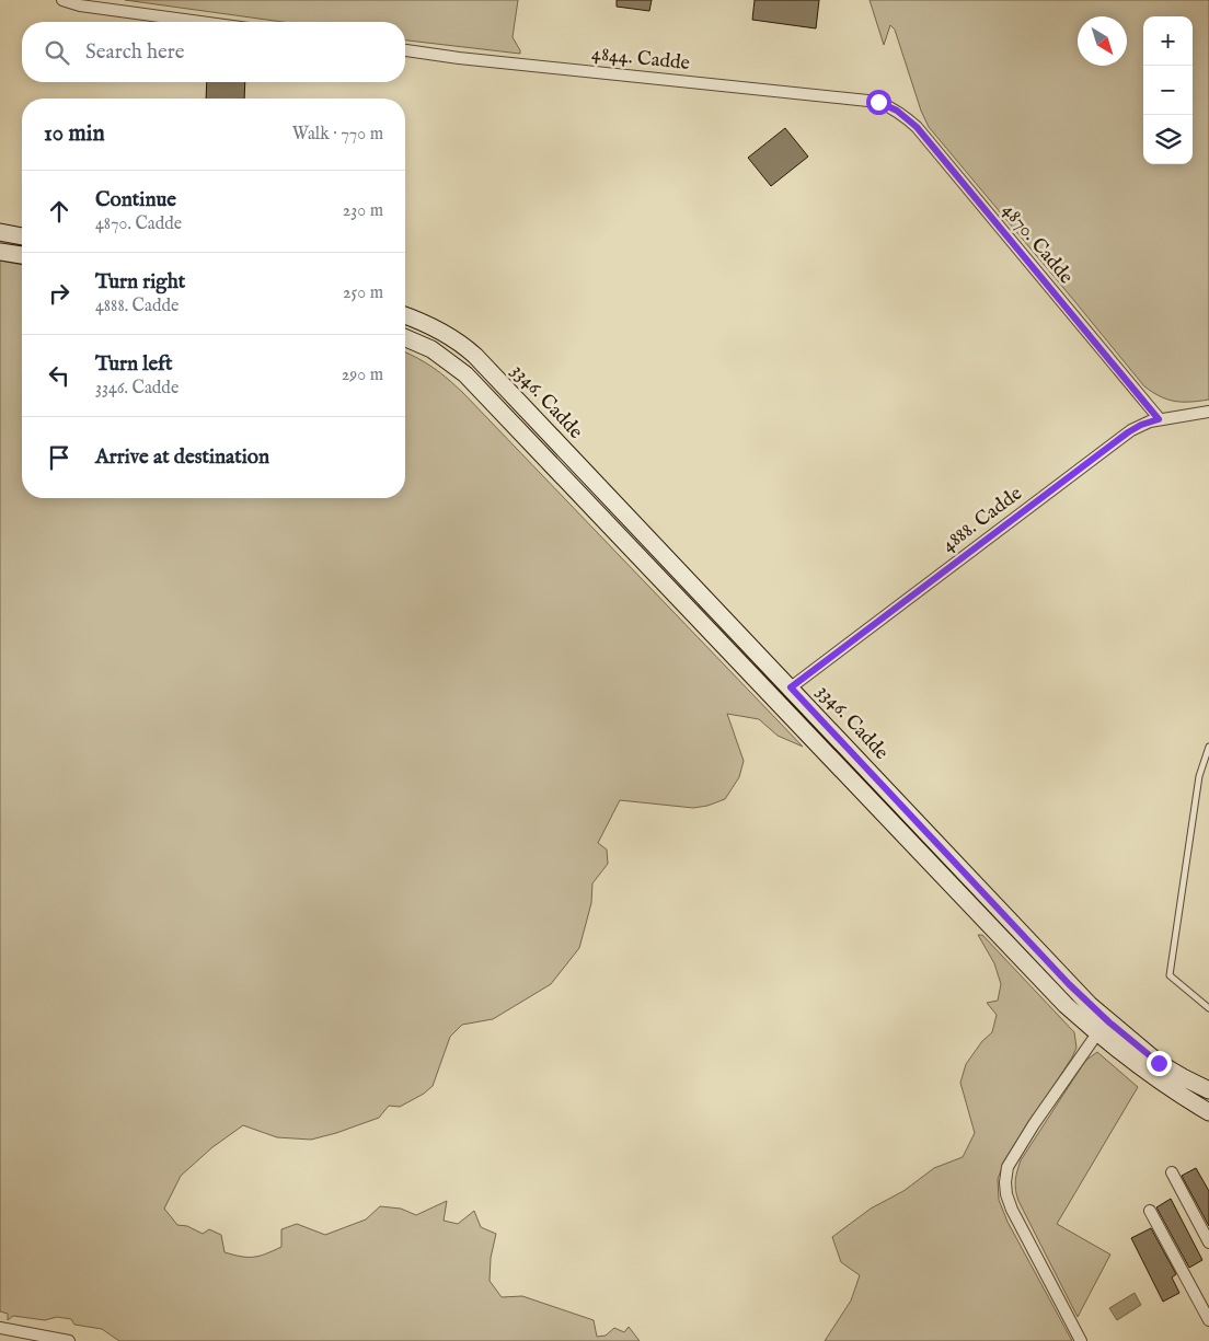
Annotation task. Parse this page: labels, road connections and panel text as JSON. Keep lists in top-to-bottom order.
{
  "streets": {
    "street": [
      "4844. Cadde",
      "4870. Cadde",
      "3346. Cadde",
      "4888. Cadde"
    ]
  },
  "crossings": [
    ["4844. Cadde", "4870. Cadde"],
    ["4870. Cadde", "4888. Cadde"],
    ["3346. Cadde", "4888. Cadde"]
  ],
  "north": "bottom right",
  "page": {
    "map_buttons": ["+", "−"],
    "search": "Search here",
    "heading": ["10 min", "Walk · 770 m"],
    "list": [
      ["Continue", "4870. Cadde", "230 m"],
      ["Turn right", "4888. Cadde", "250 m"],
      ["Turn left", "3346. Cadde", "290 m"],
      "Arrive at destination"
    ]
  }
}
